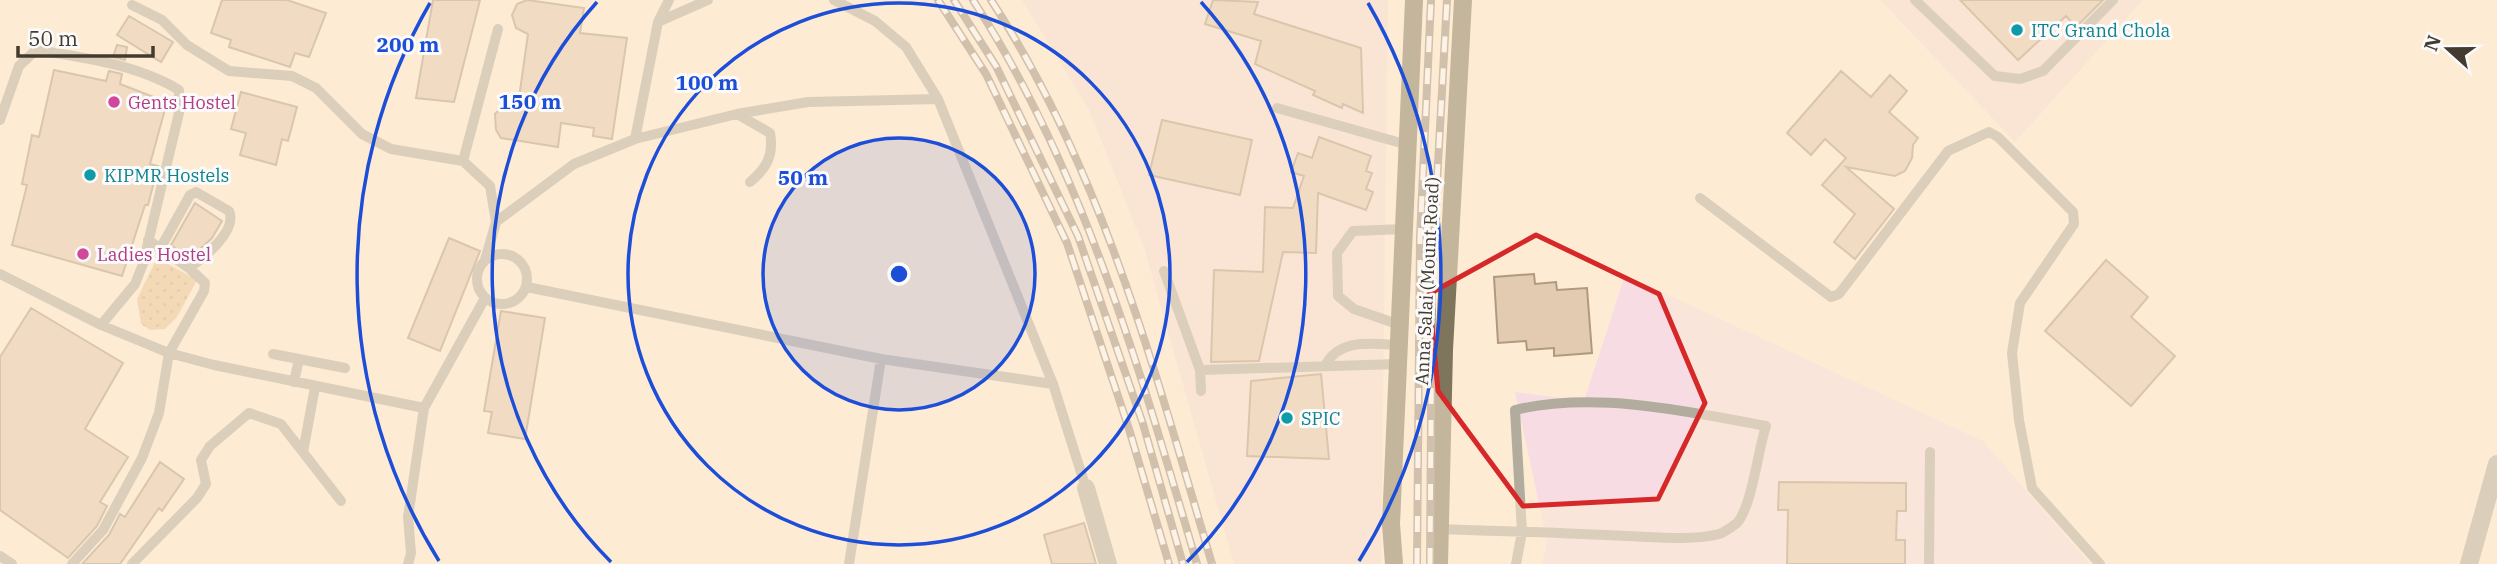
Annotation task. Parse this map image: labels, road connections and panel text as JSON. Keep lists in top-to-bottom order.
{
  "streets": {
    "main road": ["Anna Salai (Mount Road)"]
  },
  "places": [
    "ITC Grand Chola",
    "Gents Hostel",
    "KIPMR Hostels",
    "Ladies Hostel",
    "SPIC"
  ],
  "scale_bar": "50 m",
  "north": "left",
  "rings": [
    "200 m",
    "100 m",
    "150 m",
    "50 m"
  ]
}
